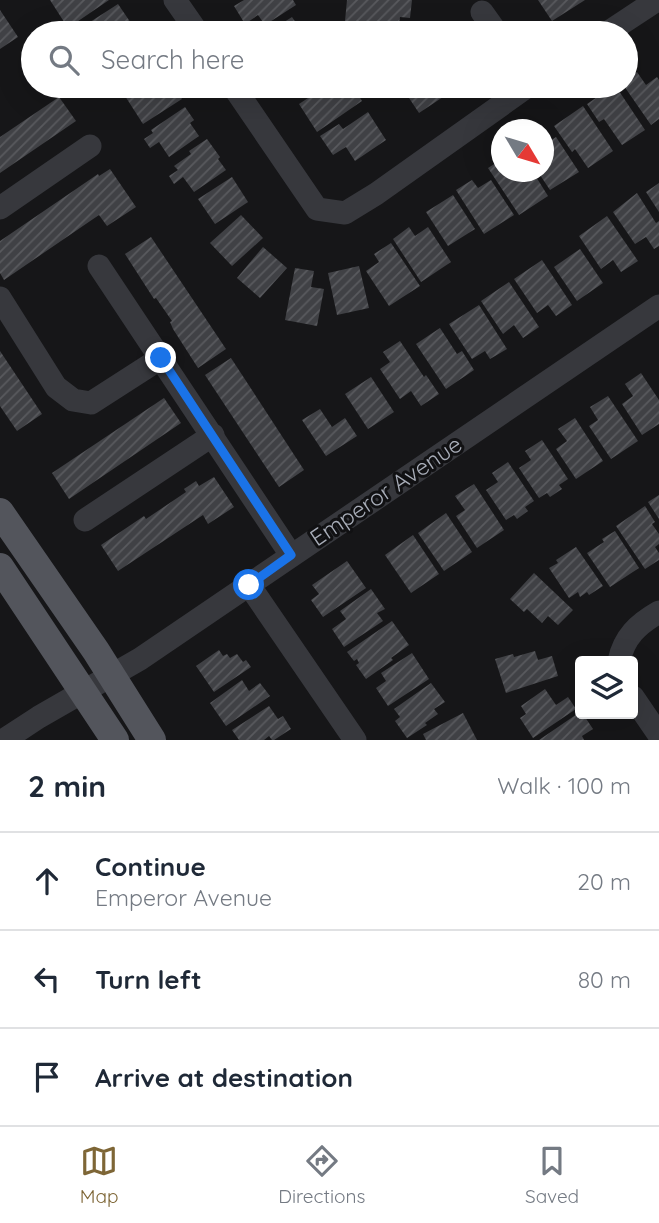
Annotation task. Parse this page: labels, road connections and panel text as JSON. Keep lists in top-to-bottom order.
{
  "streets": {
    "street": ["Emperor Avenue"]
  },
  "north": "bottom right",
  "page": {
    "search": "Search here",
    "heading": ["2 min", "Walk · 100 m"],
    "list": [
      ["Continue", "Emperor Avenue", "20 m"],
      ["Turn left", "80 m"],
      "Arrive at destination"
    ],
    "nav": ["Map", "Directions", "Saved"]
  }
}
